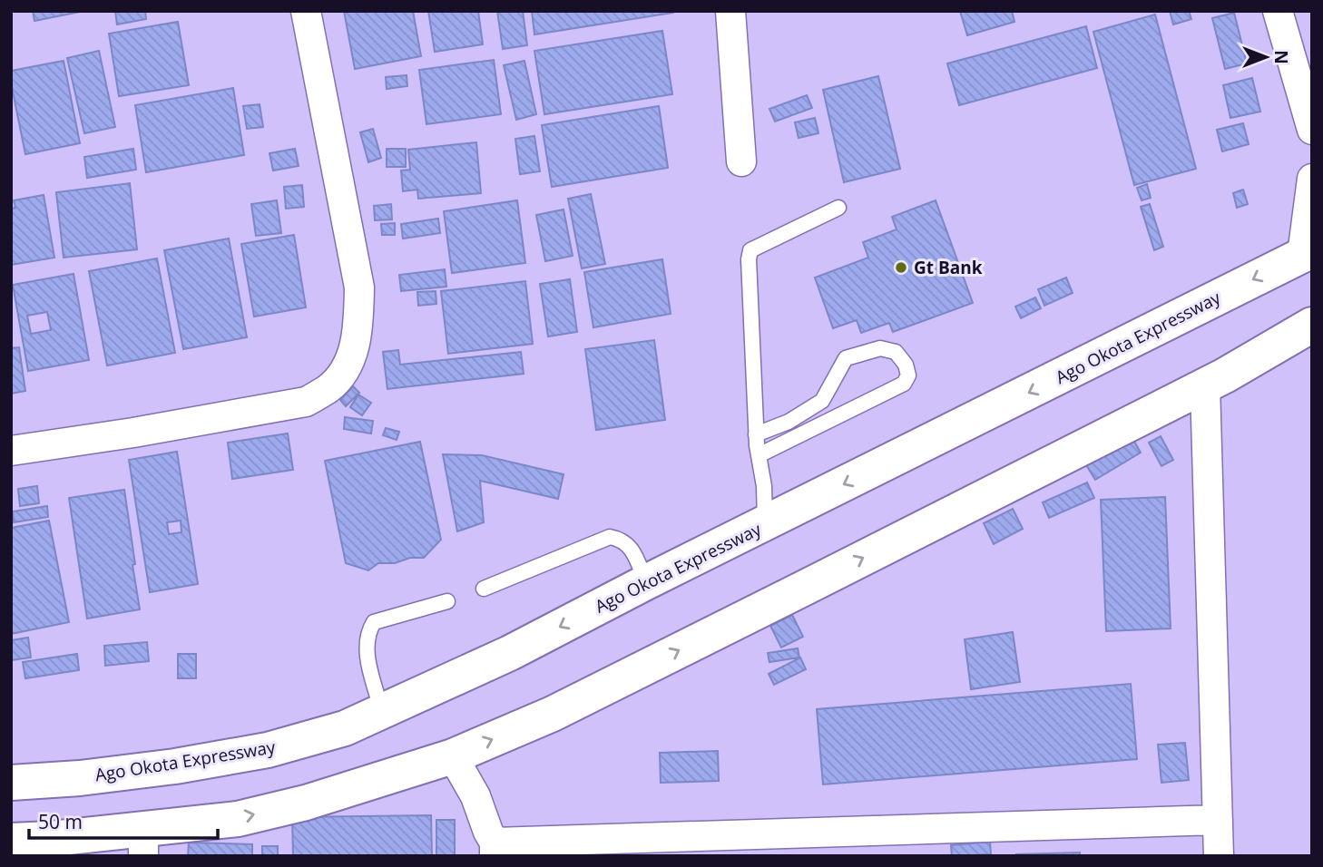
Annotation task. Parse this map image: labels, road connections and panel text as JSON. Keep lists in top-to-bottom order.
{
  "streets": {
    "main road": ["Ago Okota Expressway"]
  },
  "places": ["Gt Bank"],
  "scale_bar": "50 m",
  "north": "right"
}
